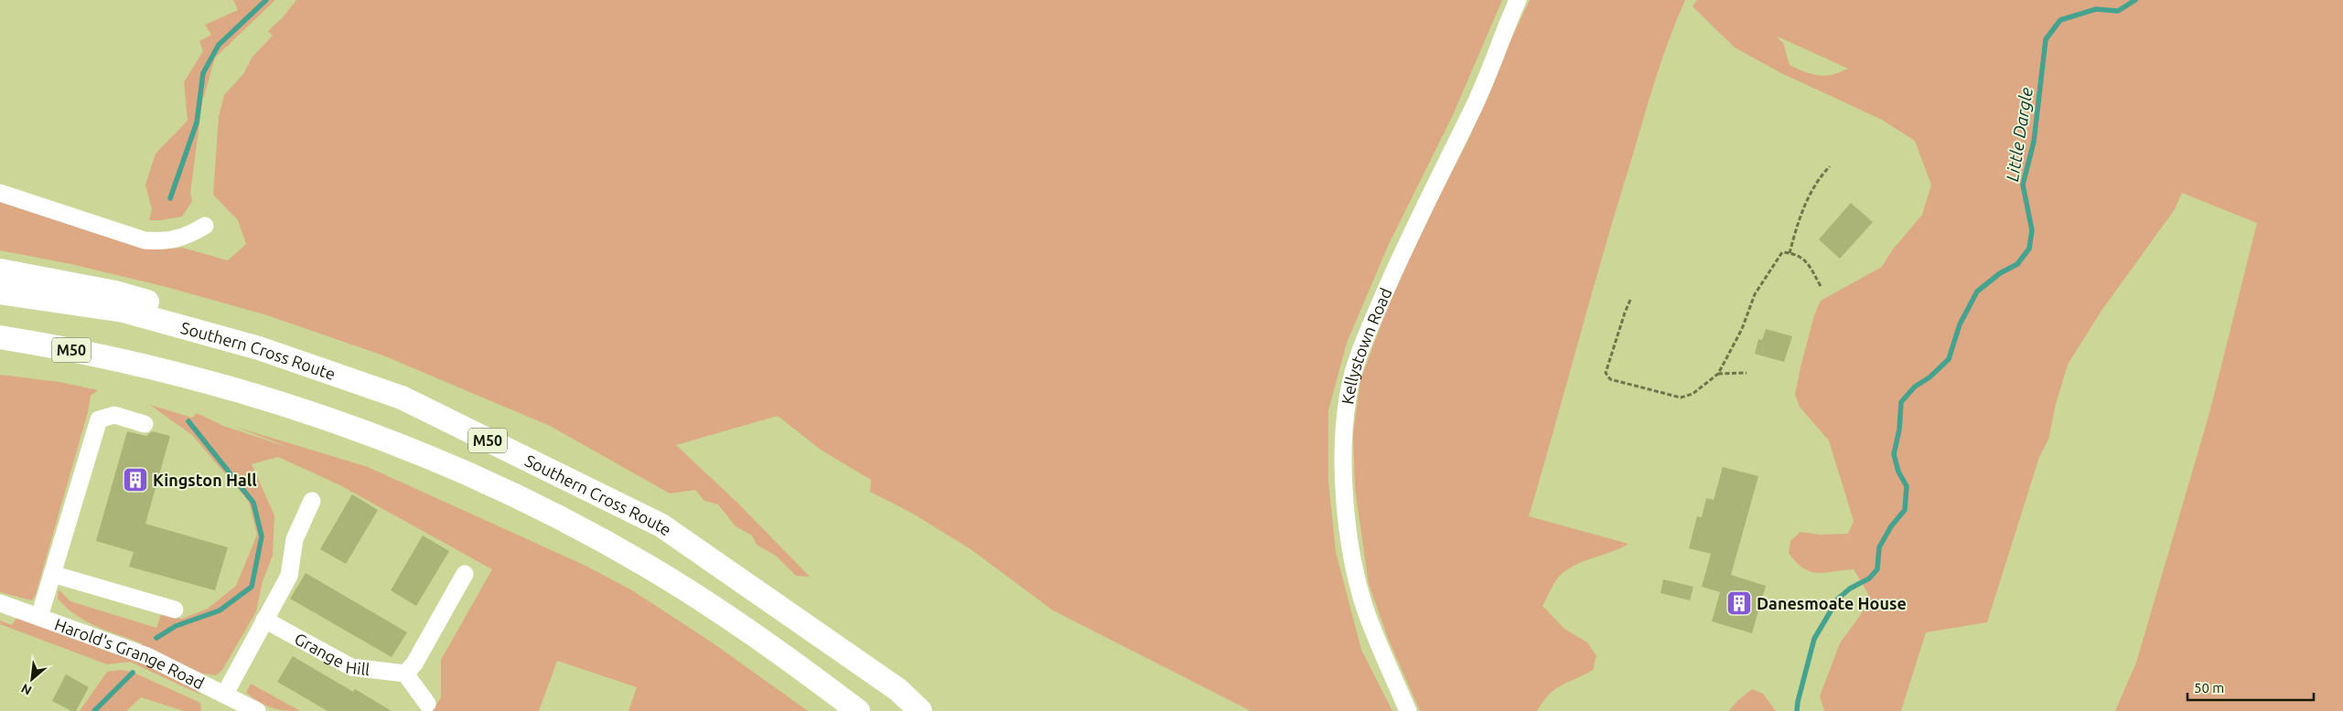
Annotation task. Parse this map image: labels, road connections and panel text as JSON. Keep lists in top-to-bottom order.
{
  "streets": {
    "highway": ["M50", "Southern Cross Route"],
    "street": ["Kellystown Road", "Grange Hill", "Harold's Grange Road"]
  },
  "water": ["Little Dargle"],
  "places": {
    "building": ["Kingston Hall", "Danesmoate House"]
  },
  "scale_bar": "50 m",
  "north": "bottom left"
}
